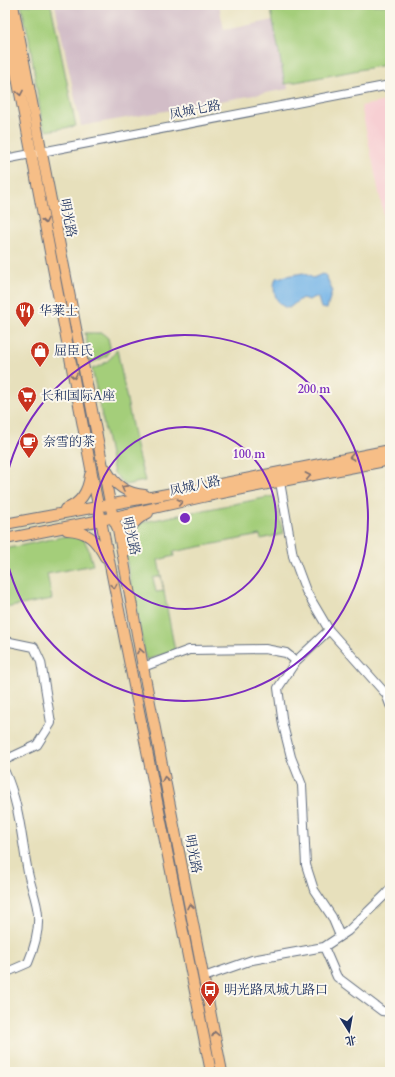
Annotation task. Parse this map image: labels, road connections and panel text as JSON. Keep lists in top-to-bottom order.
{
  "streets": {
    "main road": ["明光路", "凤城八路"],
    "street": ["凤城七路"]
  },
  "crossings": [
    ["凤城七路", "明光路"],
    ["明光路", "凤城八路"]
  ],
  "places": {
    "restaurant": ["华莱士"],
    "shop": ["屈臣氏"],
    "supermarket": ["长和国际A座"],
    "cafe": ["奈雪的茶"],
    "bus stop": ["明光路凤城九路口"]
  },
  "north": "bottom",
  "rings": ["200 m", "100 m"]
}
